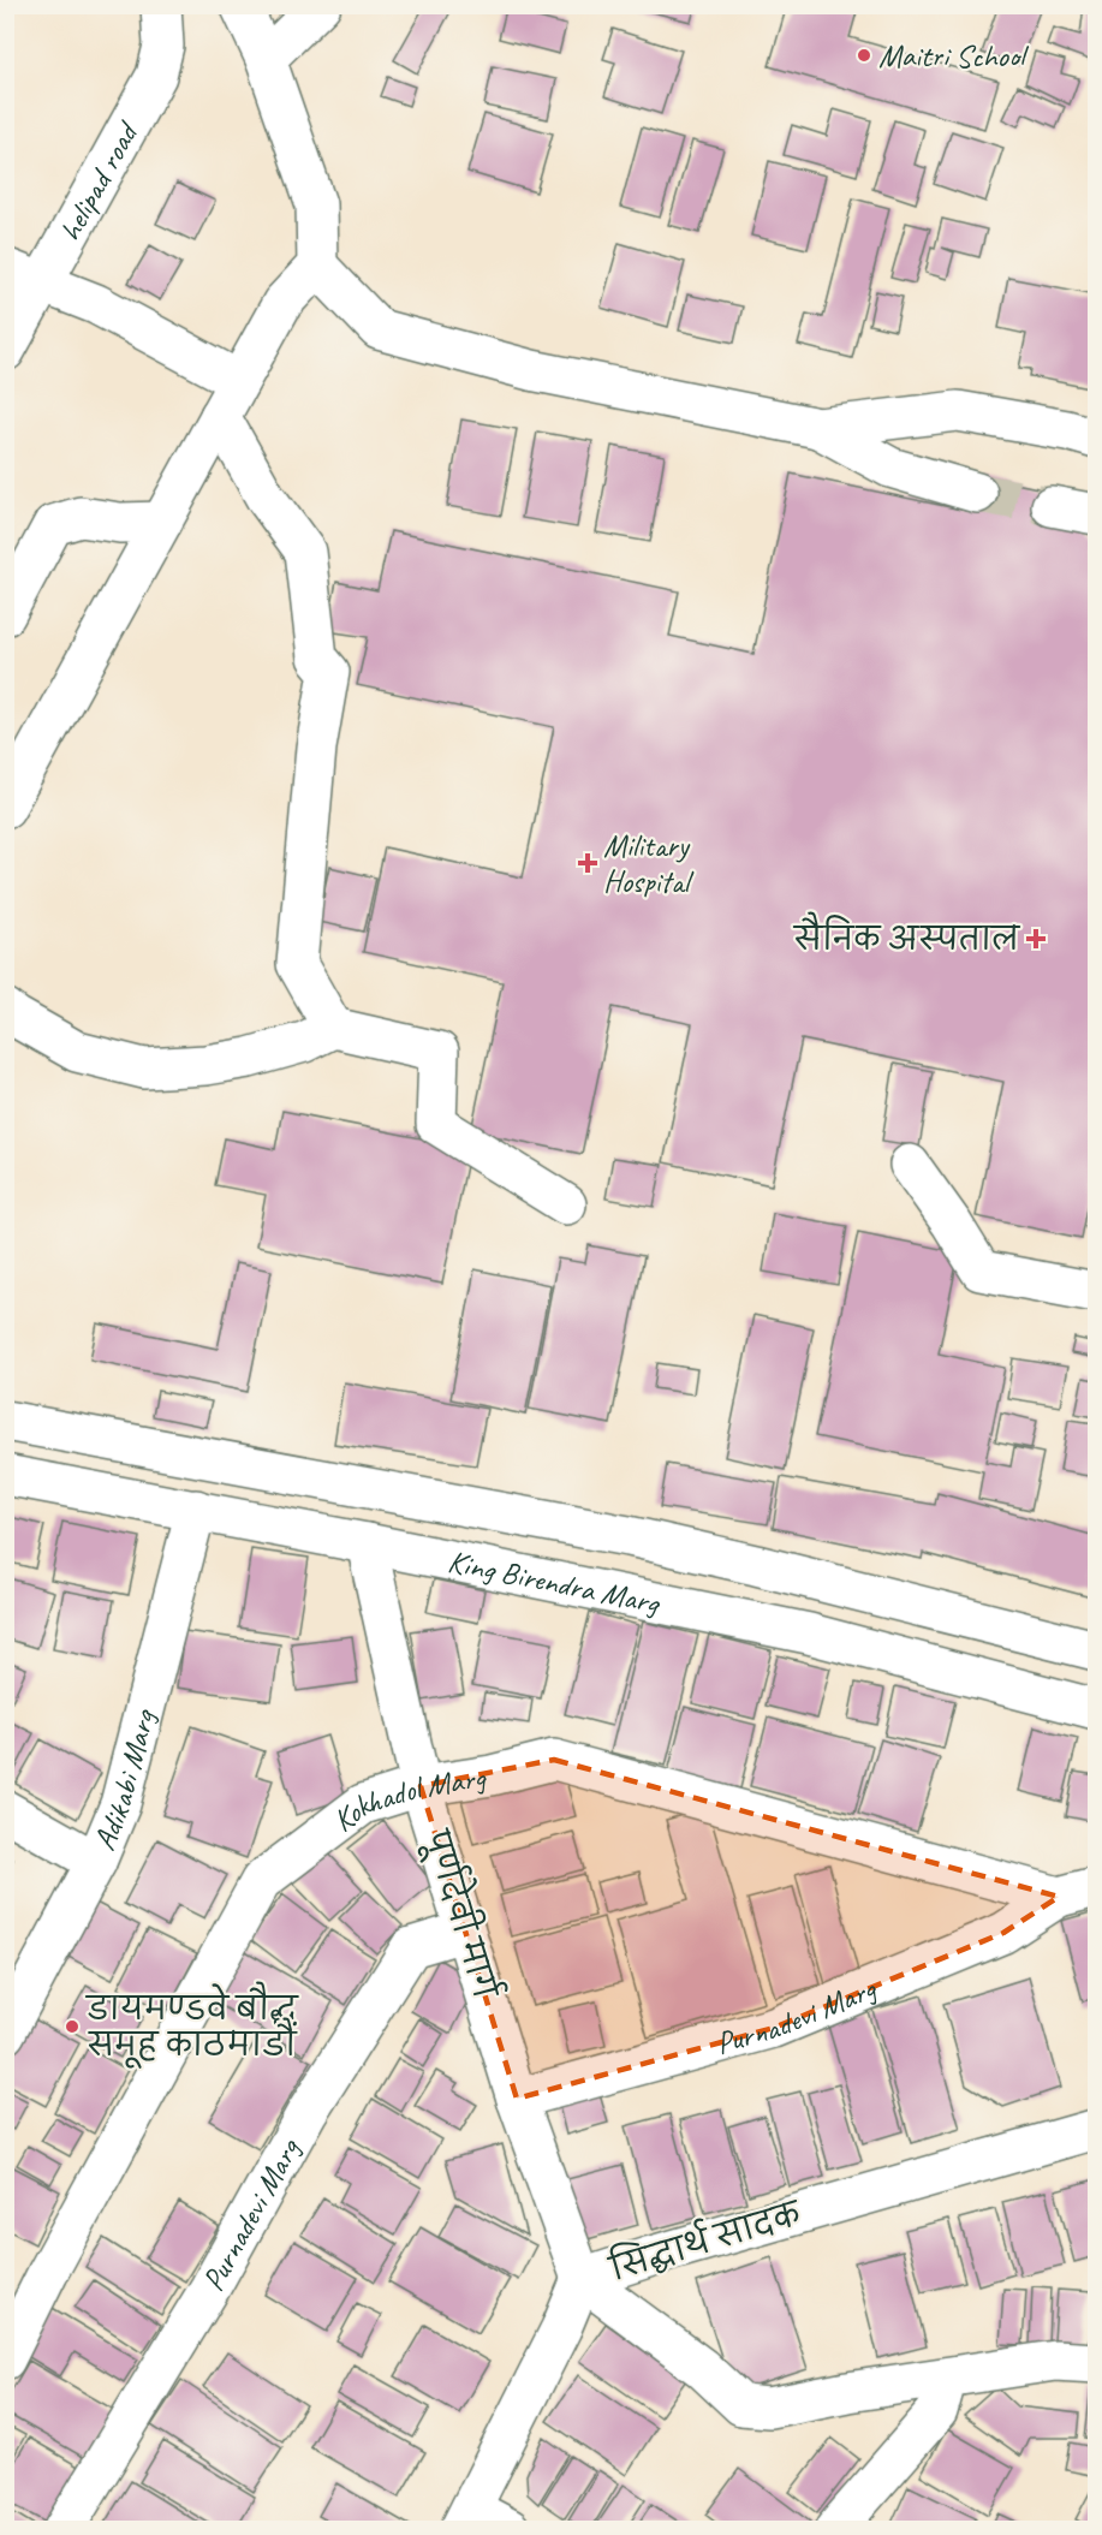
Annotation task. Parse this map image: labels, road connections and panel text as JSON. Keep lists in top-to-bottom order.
{
  "streets": {
    "street": [
      "helipad road",
      "King Birendra Marg",
      "Adikabi Marg",
      "Kokhadol Marg",
      "पूर्णदेवी मार्ग",
      "Purnadevi Marg",
      "सिद्धार्थ सादक"
    ]
  },
  "crossings": [
    ["King Birendra Marg", "Adikabi Marg"],
    ["King Birendra Marg", "पूर्णदेवी मार्ग"],
    ["Kokhadol Marg", "पूर्णदेवी मार्ग"],
    ["Kokhadol Marg", "Purnadevi Marg"],
    ["पूर्णदेवी मार्ग", "Purnadevi Marg"],
    ["पूर्णदेवी मार्ग", "सिद्धार्थ सादक"]
  ],
  "places": {
    "other": ["Maitri School", "डायमण्डवे बौद्ध समूह काठमाडौं"],
    "health": ["Military Hospital", "सैनिक अस्पताल"]
  }
}
